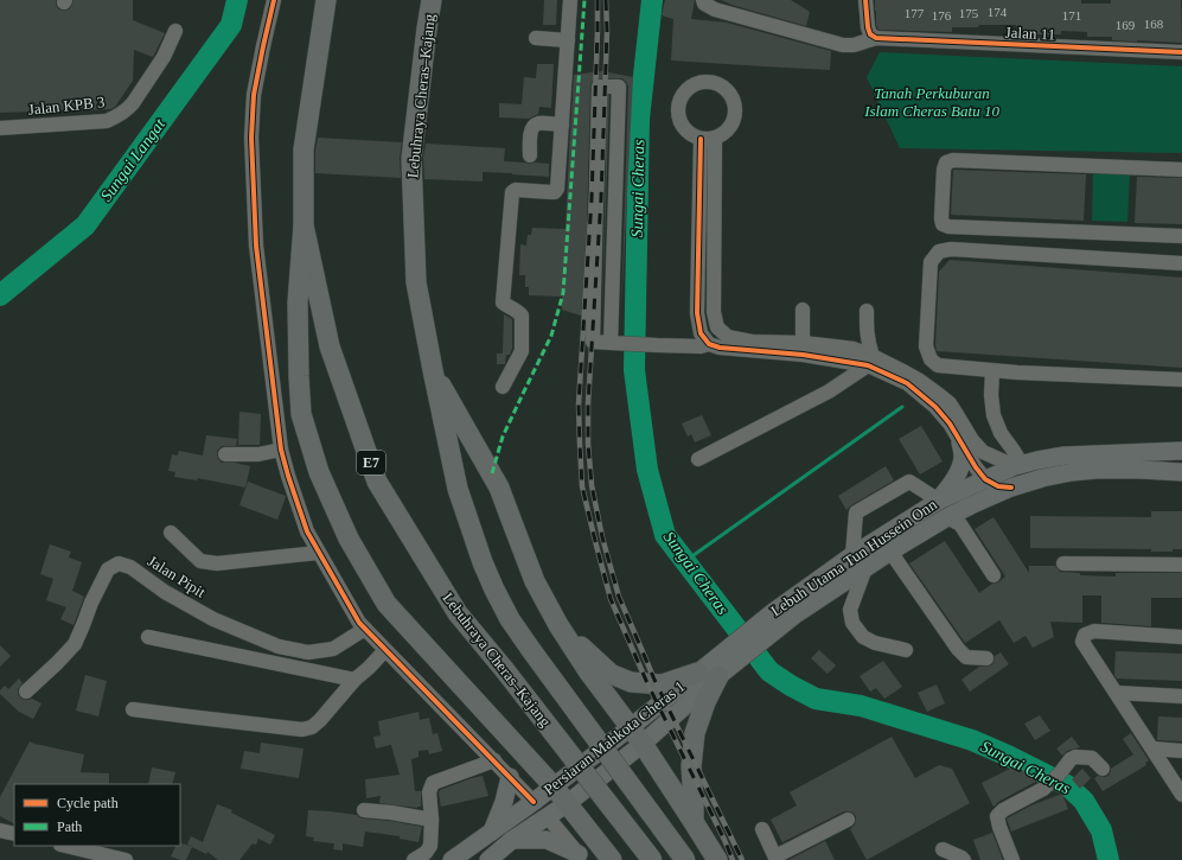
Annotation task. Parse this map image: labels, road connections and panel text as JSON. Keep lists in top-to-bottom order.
{
  "streets": {
    "highway": ["Lebuhraya Cheras–Kajang", "E7"],
    "main road": ["Lebuh Utama Tun Hussein Onn", "Persiaran Mahkota Cheras 1"],
    "street": ["Jalan 11", "Jalan KPB 3", "Jalan Pipit"]
  },
  "water": ["Sungai Langat", "Sungai Cheras"],
  "parks": ["Tanah Perkuburan Islam Cheras Batu 10"],
  "house_numbers": [
    "174",
    "177",
    "175",
    "176",
    "171",
    "168",
    "169"
  ],
  "legend": ["Cycle path", "Path"]
}
